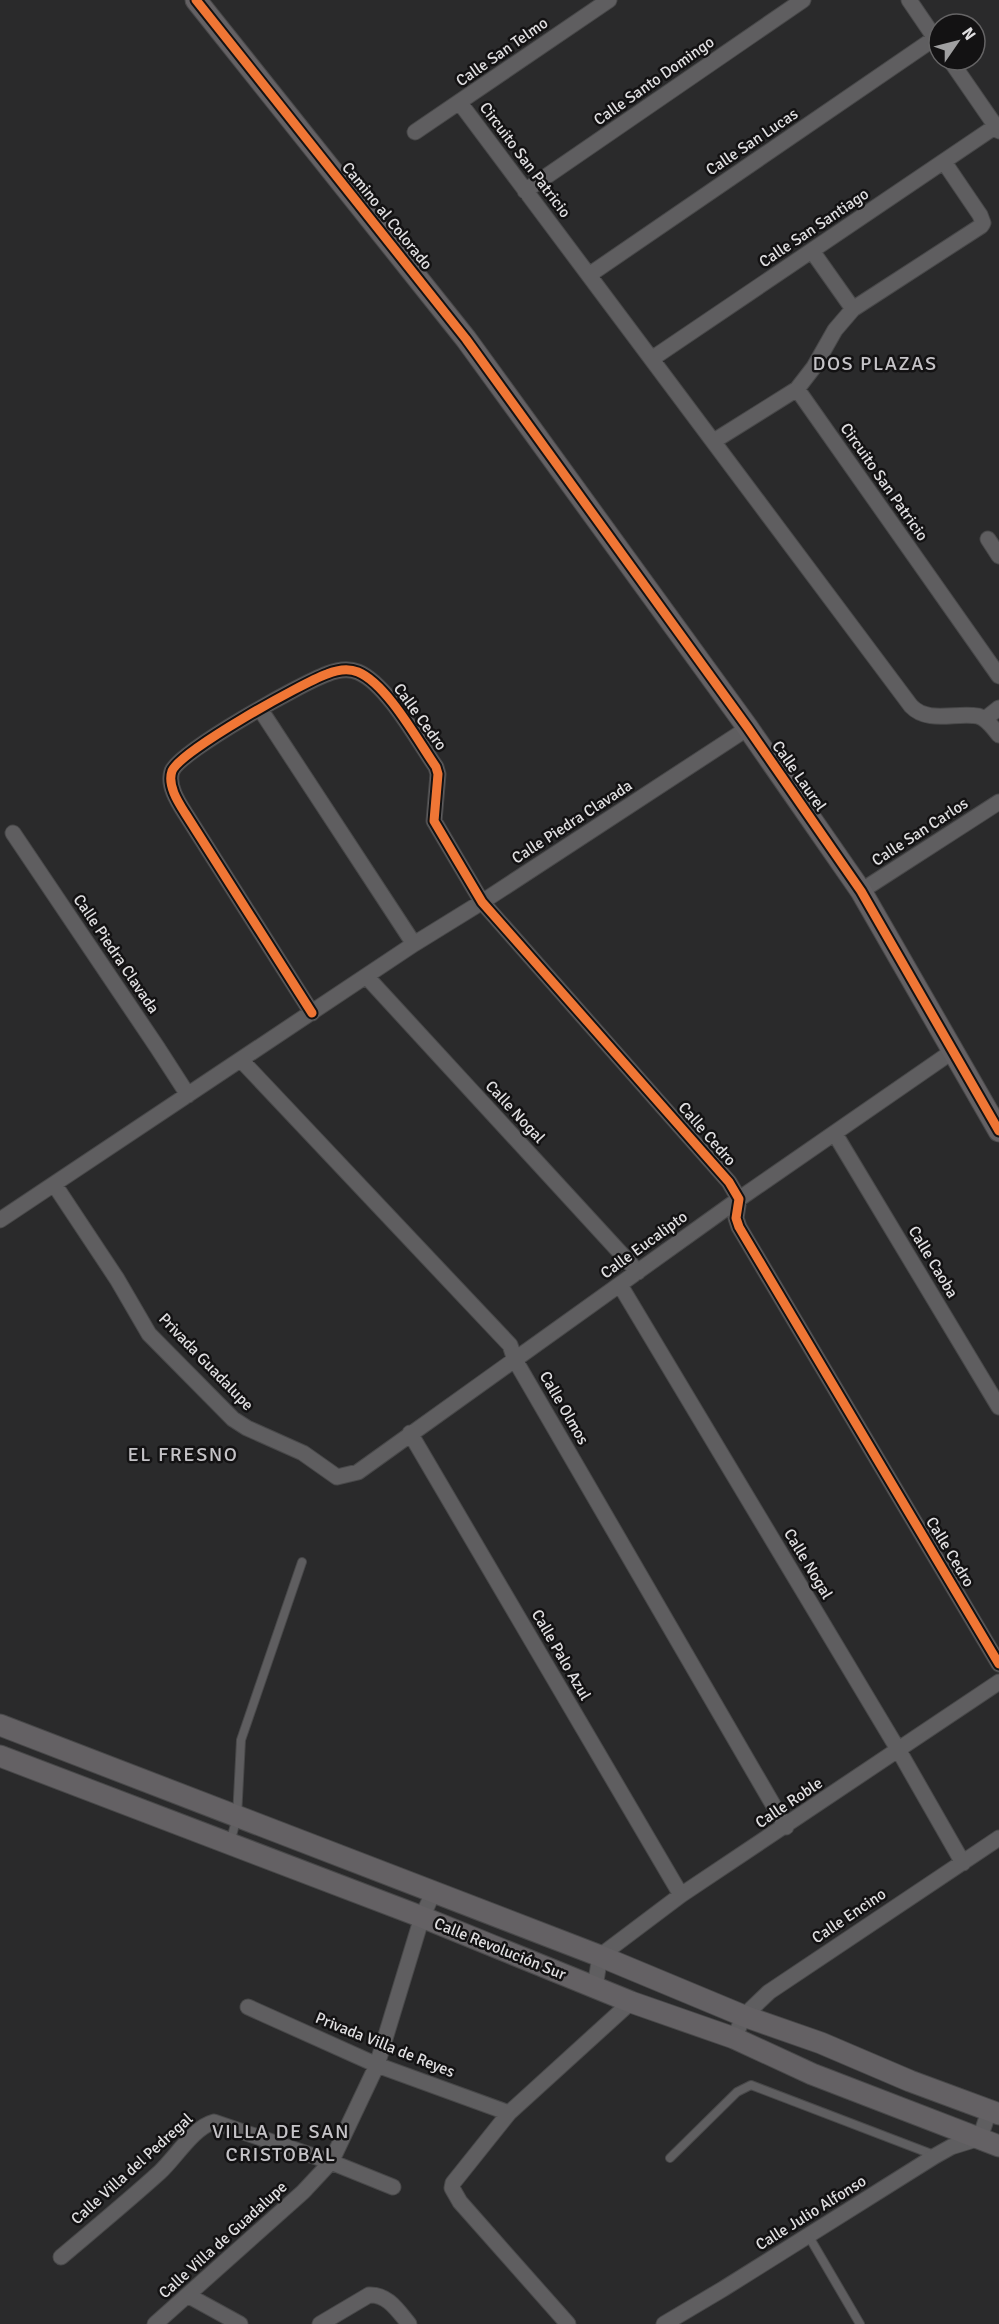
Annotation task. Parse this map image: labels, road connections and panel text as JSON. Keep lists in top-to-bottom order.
{
  "streets": {
    "main road": ["Camino al Colorado", "Calle Laurel", "Calle Revolución Sur"],
    "street": [
      "Calle San Telmo",
      "Calle Santo Domingo",
      "Calle San Lucas",
      "Circuito San Patricio",
      "Calle San Santiago",
      "Calle Cedro",
      "Calle Piedra Clavada",
      "Calle San Carlos",
      "Calle Nogal",
      "Calle Eucalipto",
      "Calle Caoba",
      "Privada Guadalupe",
      "Calle Olmos",
      "Calle Palo Azul",
      "Calle Roble",
      "Calle Encino",
      "Privada Villa de Reyes",
      "Calle Villa del Pedregal",
      "Calle Julio Alfonso",
      "Calle Villa de Guadalupe"
    ]
  },
  "crossings": [
    ["Calle San Telmo", "Circuito San Patricio"],
    ["Calle Santo Domingo", "Circuito San Patricio"],
    ["Calle San Lucas", "Circuito San Patricio"],
    ["Circuito San Patricio", "Calle San Santiago"],
    ["Camino al Colorado", "Calle Laurel"],
    ["Calle Cedro", "Calle Piedra Clavada"],
    ["Calle Cedro", "Calle Eucalipto"],
    ["Calle Laurel", "Calle Piedra Clavada"],
    ["Calle Laurel", "Calle San Carlos"],
    ["Calle Laurel", "Calle Eucalipto"],
    ["Calle Piedra Clavada", "Calle Nogal"],
    ["Calle Piedra Clavada", "Privada Guadalupe"],
    ["Calle Piedra Clavada", "Calle Olmos"],
    ["Calle Nogal", "Calle Eucalipto"],
    ["Calle Nogal", "Calle Roble"],
    ["Calle Nogal", "Calle Encino"],
    ["Calle Eucalipto", "Calle Caoba"],
    ["Calle Eucalipto", "Privada Guadalupe"],
    ["Calle Eucalipto", "Calle Olmos"],
    ["Calle Eucalipto", "Calle Palo Azul"],
    ["Calle Olmos", "Calle Roble"],
    ["Calle Palo Azul", "Calle Roble"],
    ["Calle Roble", "Calle Revolución Sur"],
    ["Calle Encino", "Calle Revolución Sur"],
    ["Calle Revolución Sur", "Calle Julio Alfonso"],
    ["Calle Revolución Sur", "Calle Villa de Guadalupe"],
    ["Privada Villa de Reyes", "Calle Villa de Guadalupe"],
    ["Calle Villa del Pedregal", "Calle Villa de Guadalupe"]
  ],
  "districts": ["DOS PLAZAS", "EL FRESNO", "VILLA DE SAN CRISTOBAL"],
  "north": "top right"
}
